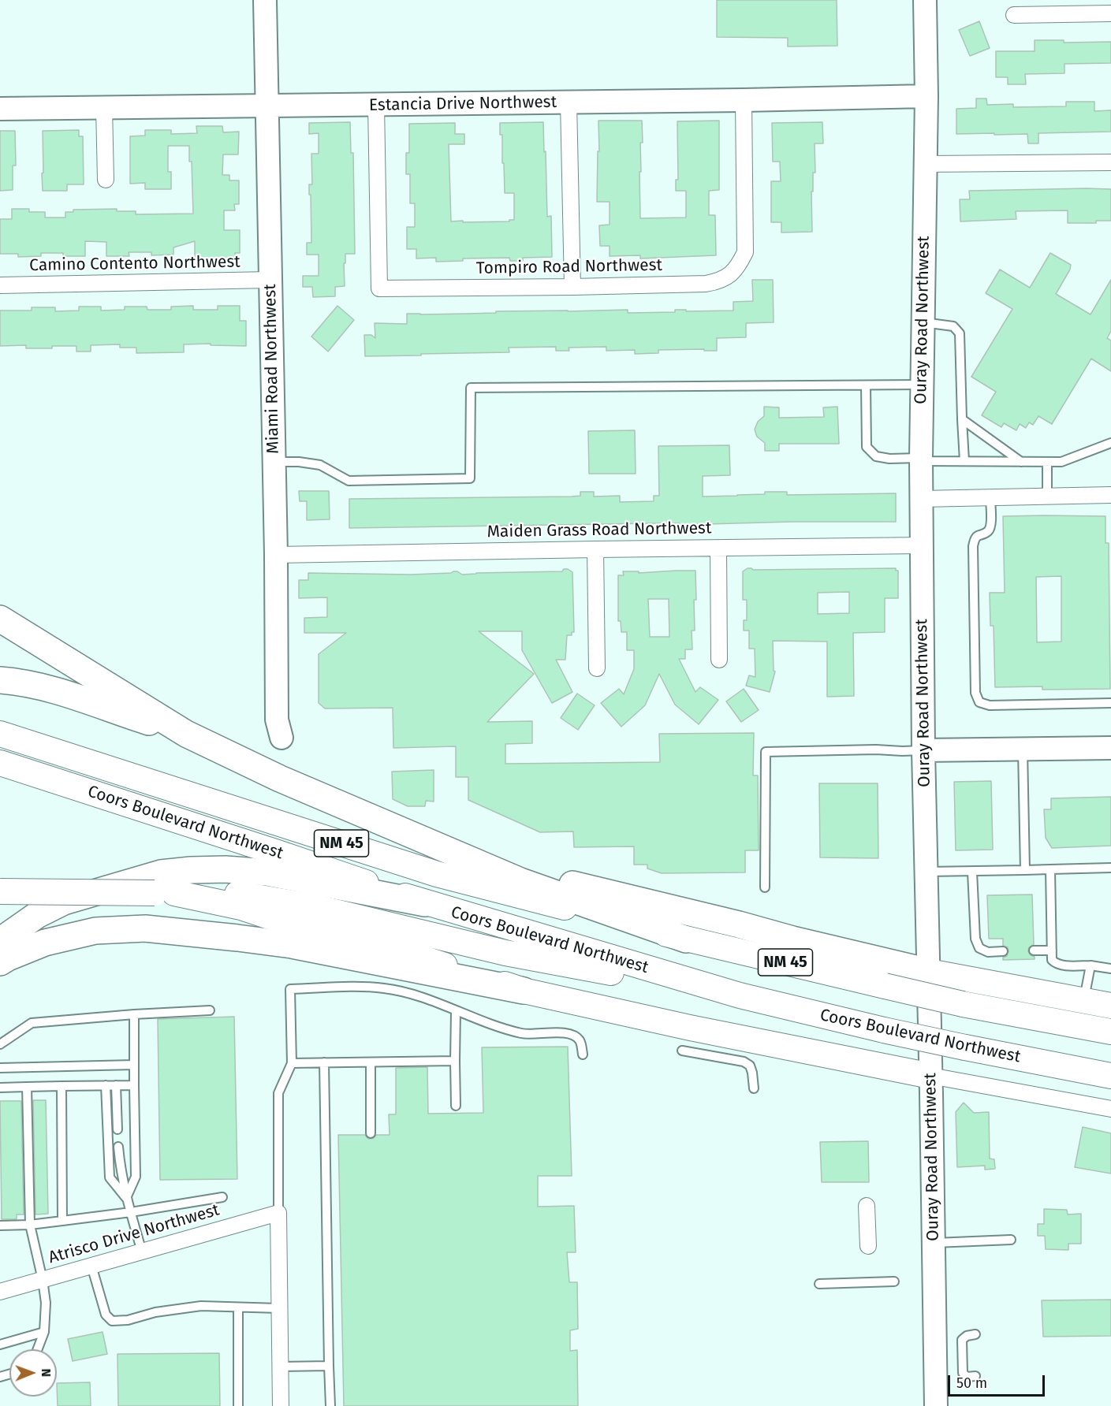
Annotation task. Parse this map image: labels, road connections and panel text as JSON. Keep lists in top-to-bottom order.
{
  "streets": {
    "main road": ["Coors Boulevard Northwest", "NM 45"],
    "street": [
      "Estancia Drive Northwest",
      "Camino Contento Northwest",
      "Tompiro Road Northwest",
      "Ouray Road Northwest",
      "Miami Road Northwest",
      "Maiden Grass Road Northwest",
      "Atrisco Drive Northwest"
    ]
  },
  "crossings": [
    ["Estancia Drive Northwest", "Tompiro Road Northwest"],
    ["Estancia Drive Northwest", "Ouray Road Northwest"],
    ["Estancia Drive Northwest", "Miami Road Northwest"],
    ["Camino Contento Northwest", "Miami Road Northwest"],
    ["Ouray Road Northwest", "Maiden Grass Road Northwest"],
    ["Miami Road Northwest", "Maiden Grass Road Northwest"]
  ],
  "scale_bar": "50 m",
  "north": "right"
}
